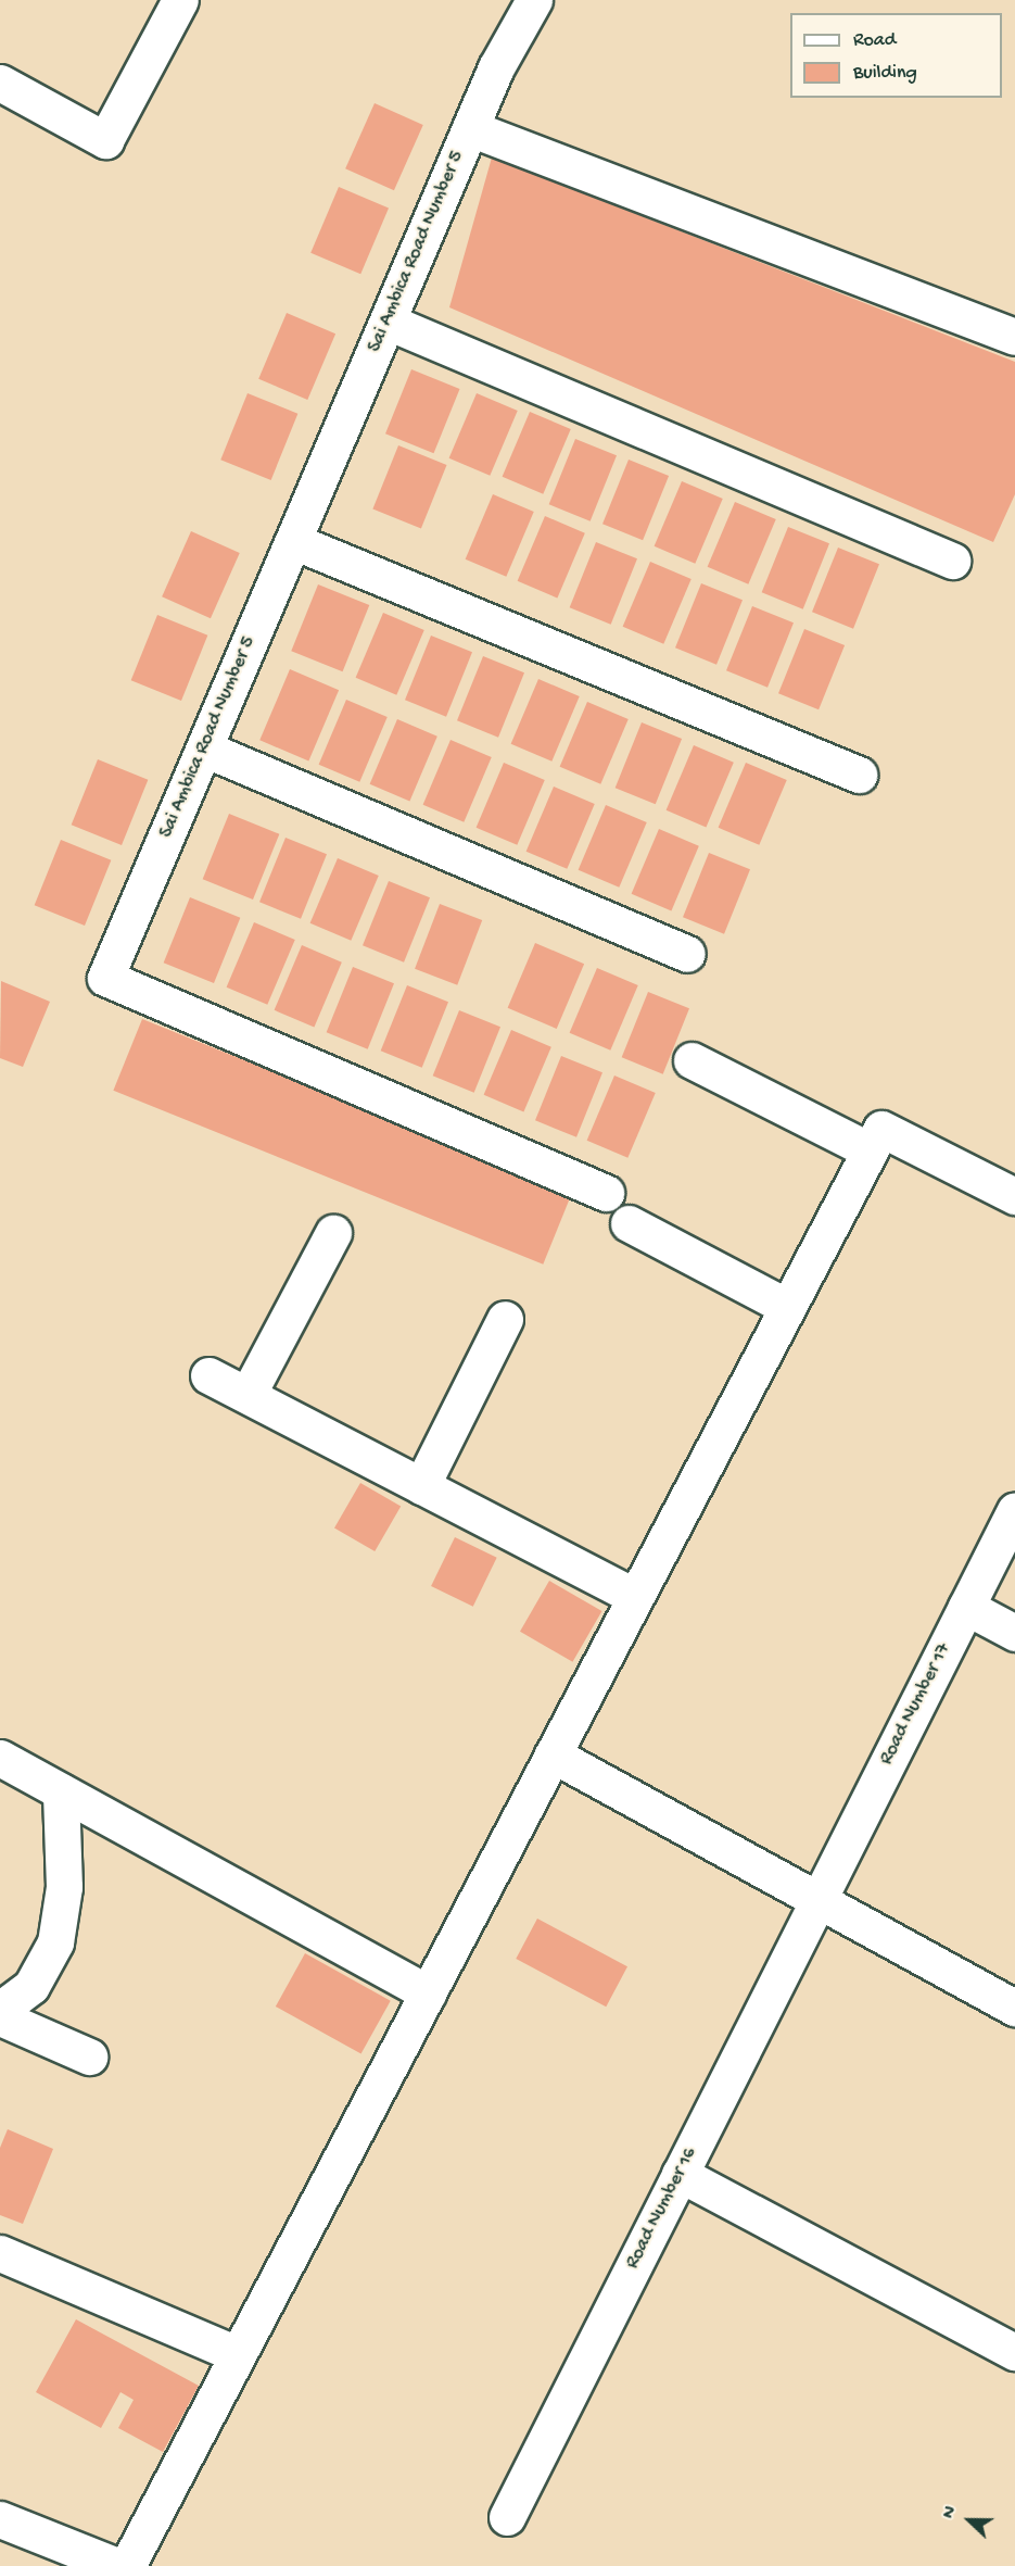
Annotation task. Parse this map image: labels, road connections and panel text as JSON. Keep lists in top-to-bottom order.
{
  "streets": {
    "street": ["Sai Ambica Road Number 5", "Road Number 17", "Road Number 16"]
  },
  "crossings": [
    ["Road Number 17", "Road Number 16"]
  ],
  "legend": ["Road", "Building"],
  "north": "left"
}
